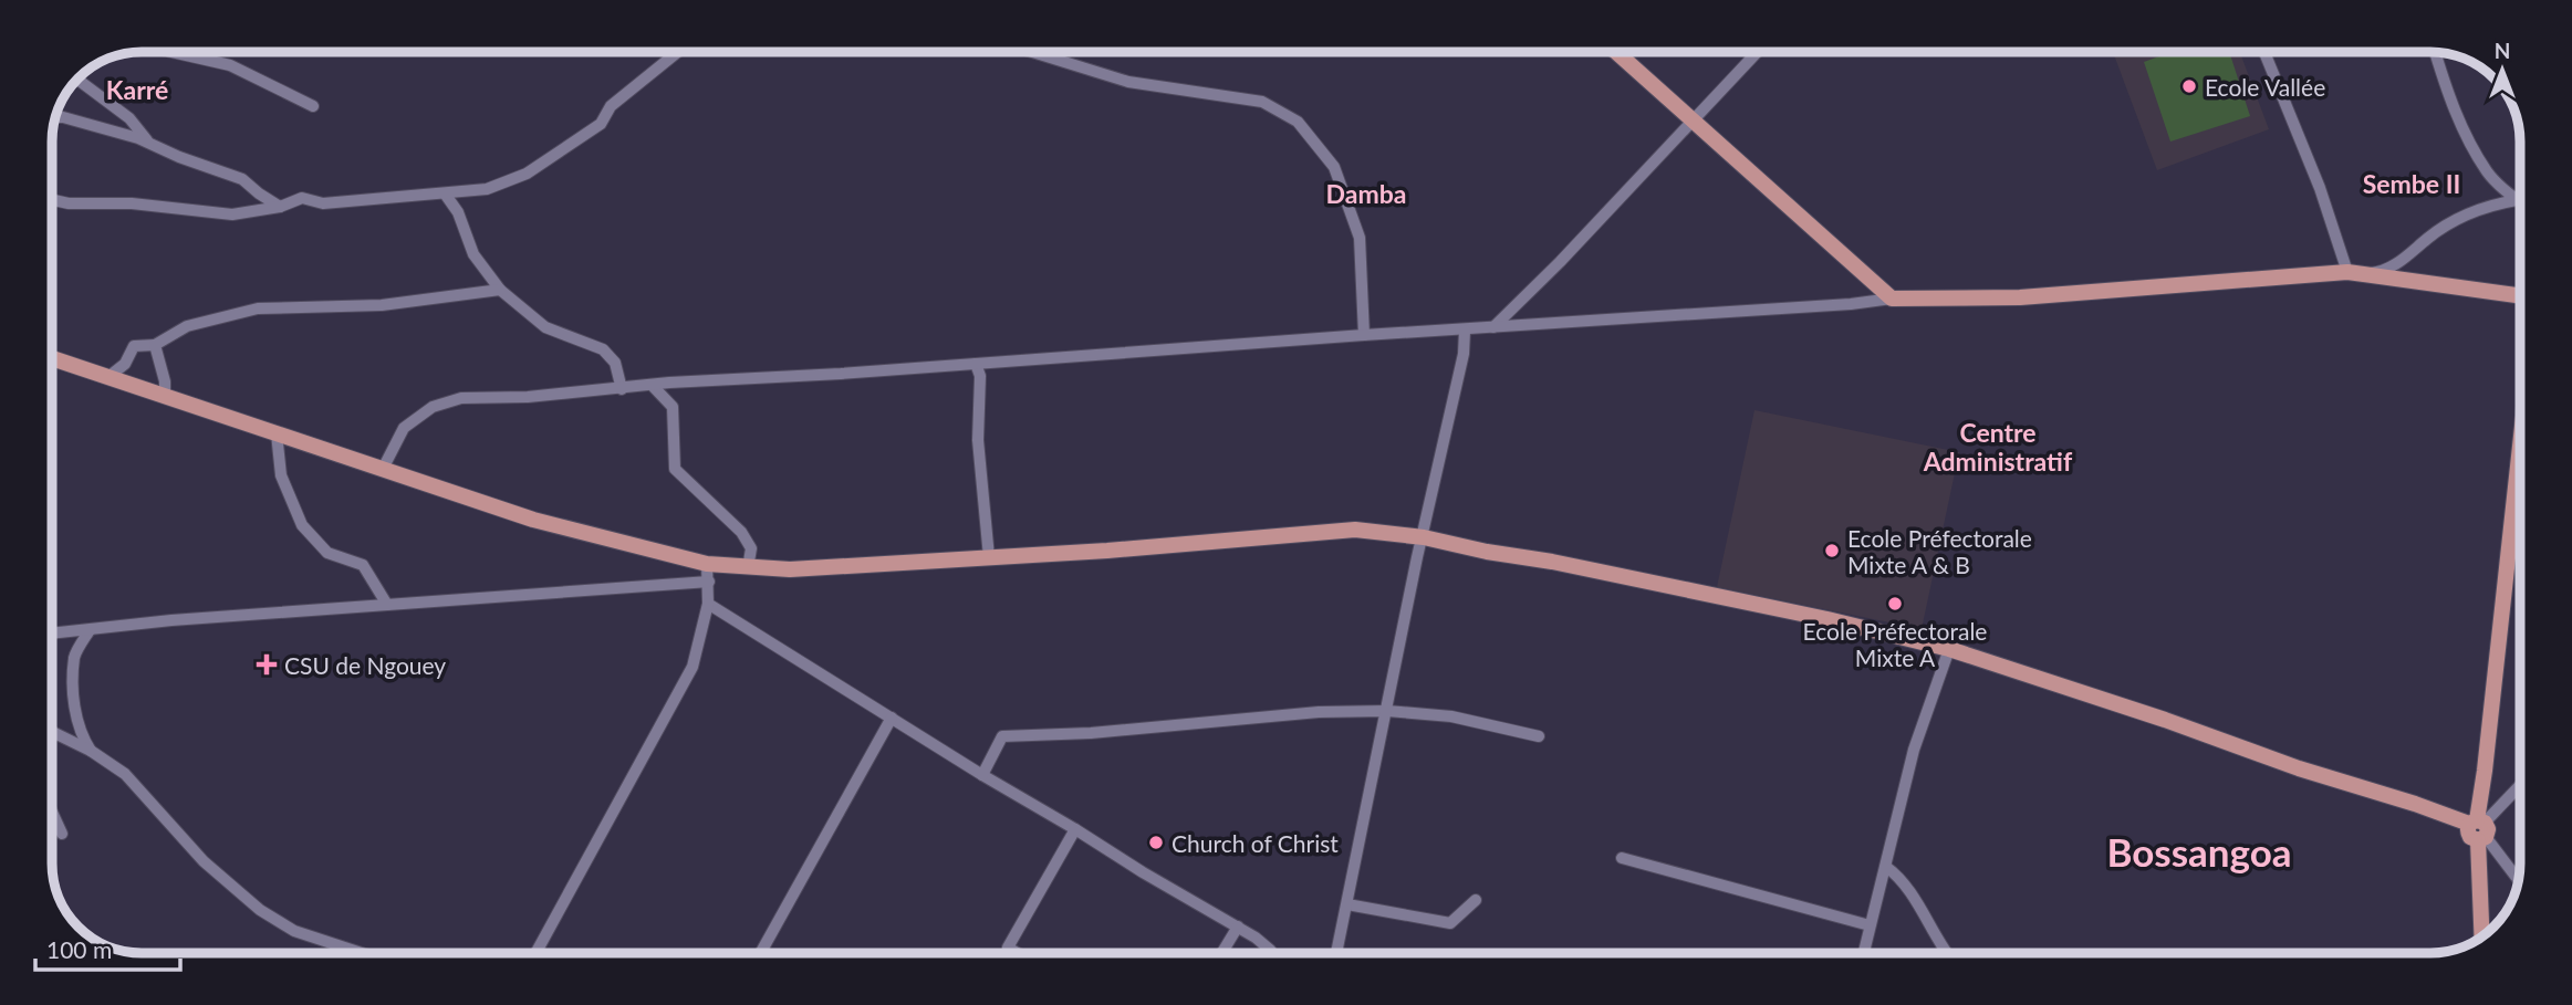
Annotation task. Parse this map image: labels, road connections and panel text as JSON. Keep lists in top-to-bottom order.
{
  "districts": [
    "Karré",
    "Sembe II",
    "Damba",
    "Centre Administratif",
    "Bossangoa"
  ],
  "places": {
    "other": [
      "Ecole Vallée",
      "Ecole Préfectorale Mixte A & B",
      "Ecole Préfectorale Mixte A",
      "Church of Christ"
    ],
    "health": ["CSU de Ngouey"]
  },
  "scale_bar": "100 m",
  "north": "top"
}
